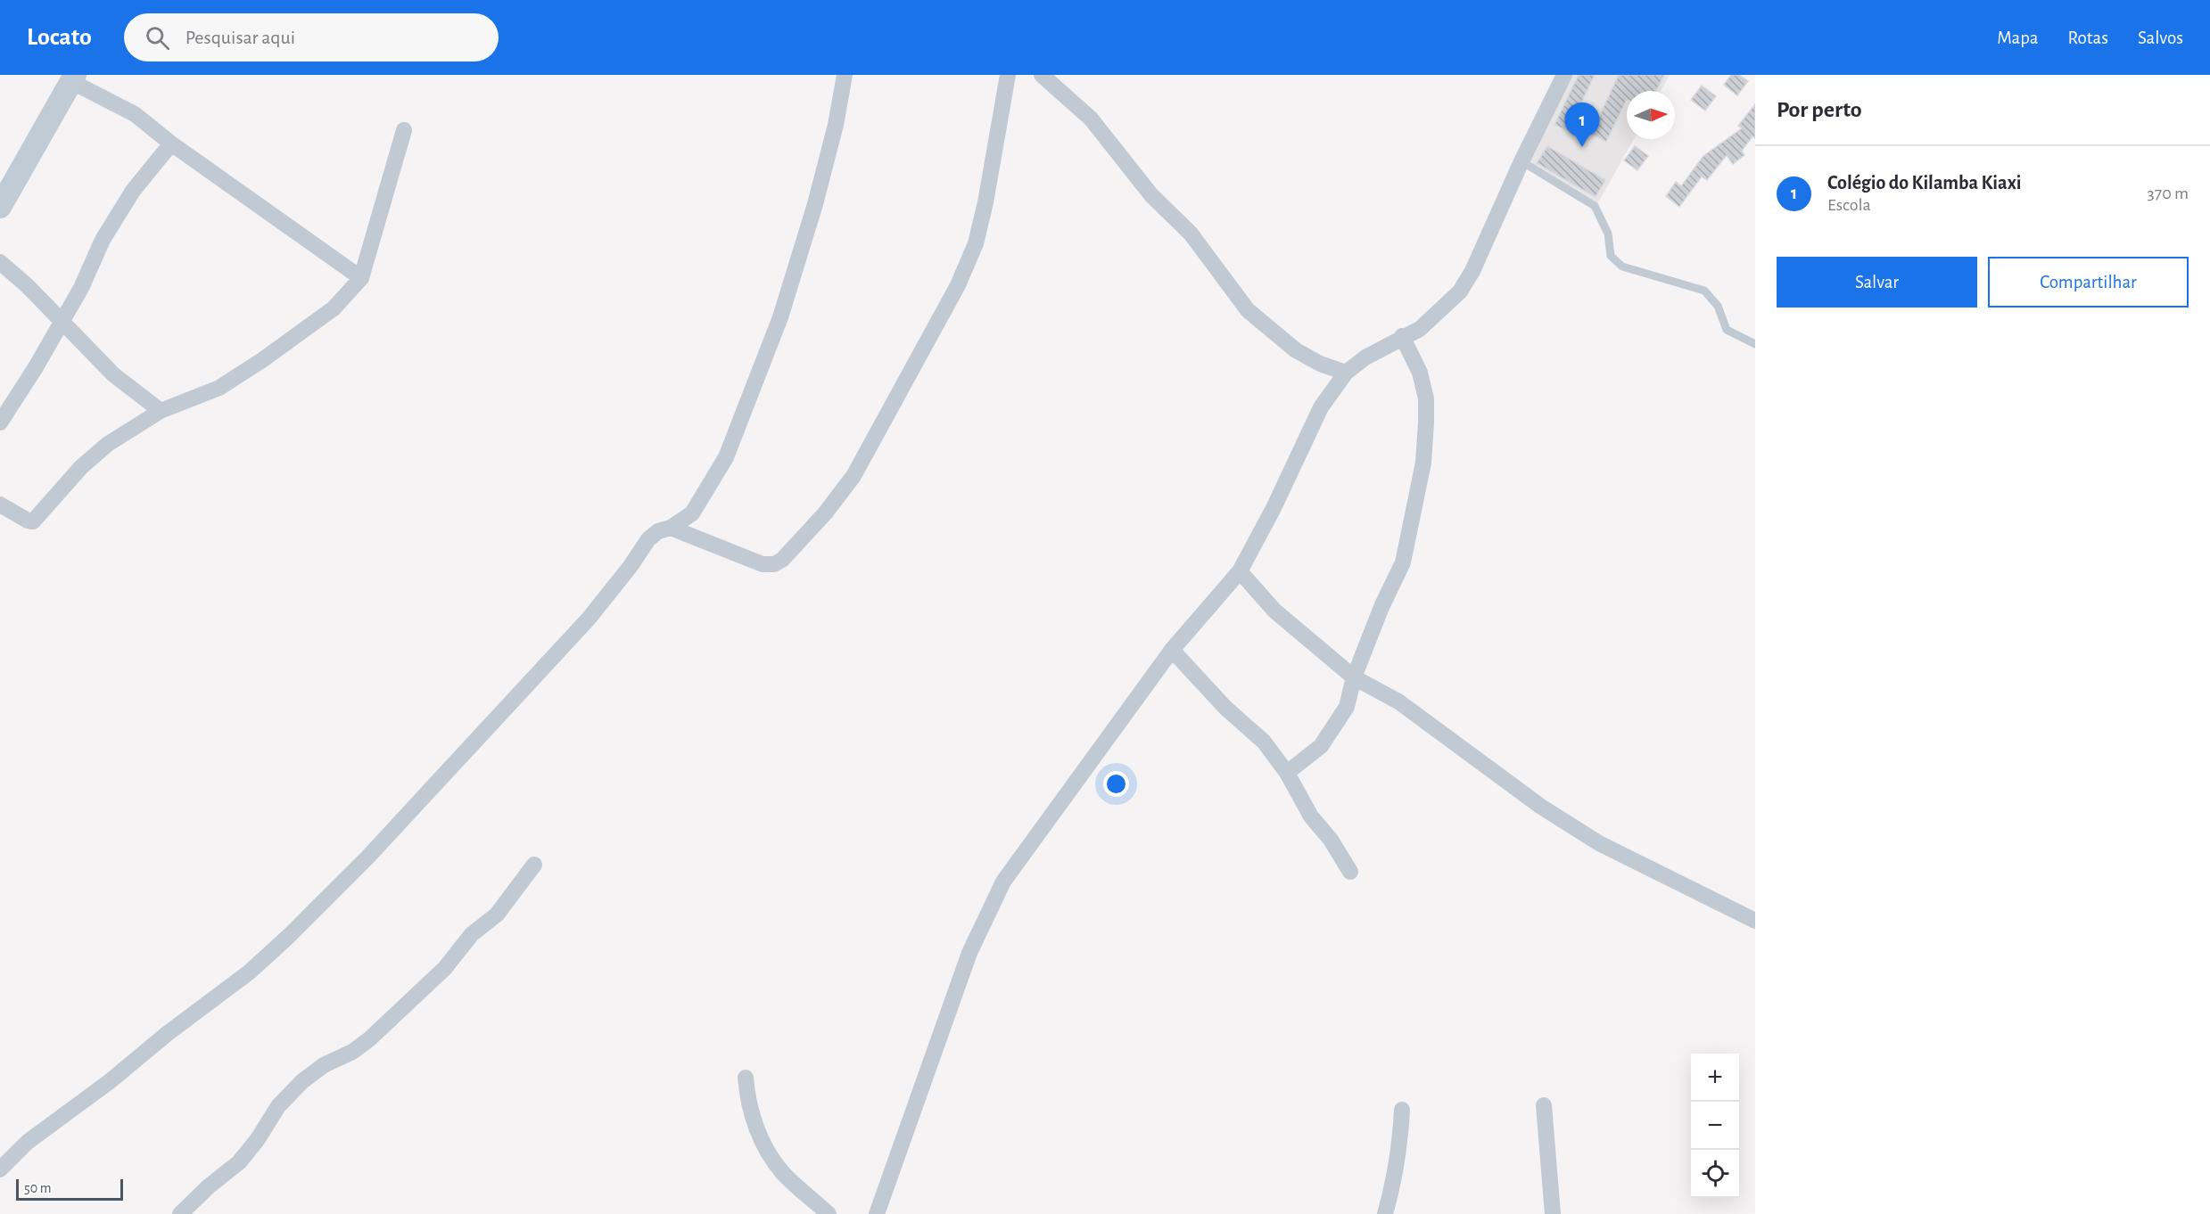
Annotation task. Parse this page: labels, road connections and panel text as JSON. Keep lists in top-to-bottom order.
{
  "scale_bar": "50 m",
  "north": "right",
  "page": {
    "header": "Locato",
    "search": "Pesquisar aqui",
    "nav": ["Mapa", "Rotas", "Salvos"],
    "heading": "Por perto",
    "pins": "1",
    "list": [
      {
        "mark": "1",
        "name": "Colégio do Kilamba Kiaxi",
        "note": "Escola",
        "value": "370 m"
      }
    ],
    "buttons": ["Salvar", "Compartilhar"],
    "map_buttons": ["+", "−"],
    "scale": "50 m"
  }
}
